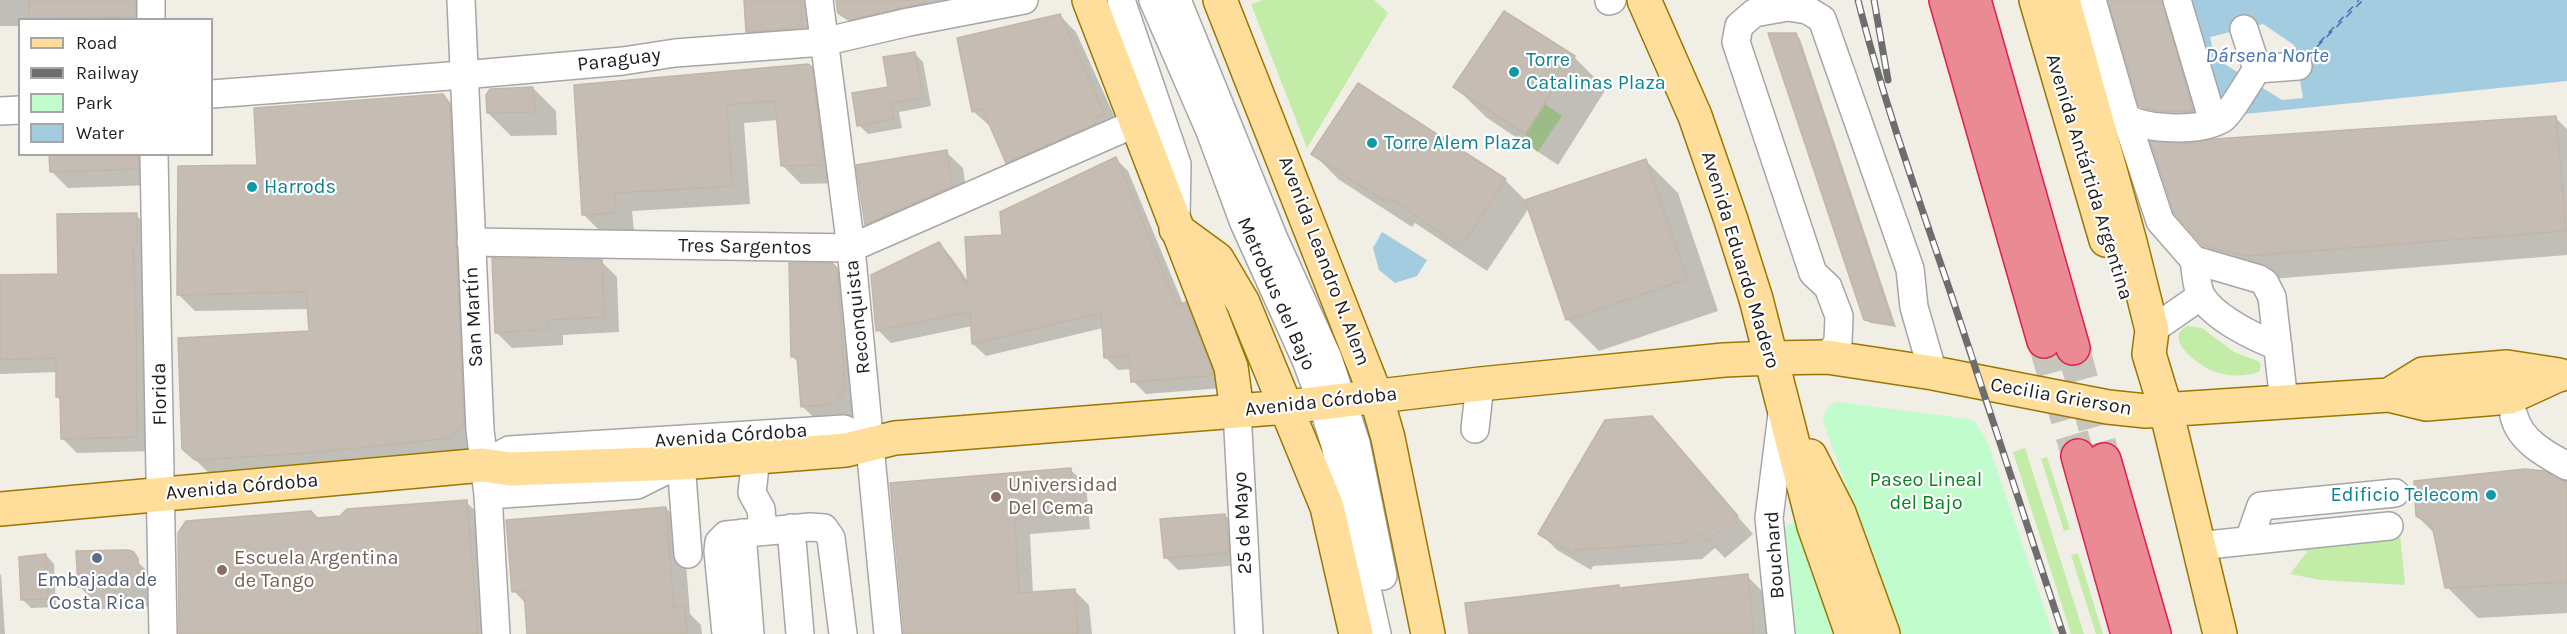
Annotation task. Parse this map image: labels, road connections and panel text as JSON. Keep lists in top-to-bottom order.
{
  "streets": {
    "main road": [
      "Avenida Antártida Argentina",
      "Avenida Eduardo Madero",
      "Avenida Leandro N. Alem",
      "Cecilia Grierson",
      "Avenida Córdoba"
    ],
    "street": [
      "Paraguay",
      "Tres Sargentos",
      "Metrobus del Bajo",
      "San Martín",
      "Reconquista",
      "Florida",
      "25 de Mayo",
      "Bouchard"
    ]
  },
  "crossings": [
    ["Paraguay", "San Martín"],
    ["Paraguay", "Reconquista"],
    ["Avenida Antártida Argentina", "Cecilia Grierson"],
    ["Tres Sargentos", "San Martín"],
    ["Tres Sargentos", "Reconquista"],
    ["Avenida Eduardo Madero", "Cecilia Grierson"],
    ["Avenida Eduardo Madero", "Avenida Córdoba"],
    ["Avenida Eduardo Madero", "Bouchard"],
    ["Avenida Leandro N. Alem", "Avenida Córdoba"],
    ["Metrobus del Bajo", "Avenida Córdoba"],
    ["San Martín", "Avenida Córdoba"],
    ["Reconquista", "Avenida Córdoba"],
    ["Florida", "Avenida Córdoba"],
    ["Cecilia Grierson", "Avenida Córdoba"],
    ["Avenida Córdoba", "25 de Mayo"]
  ],
  "water": ["Dársena Norte"],
  "parks": ["Paseo Lineal del Bajo"],
  "places": [
    "Torre Catalinas Plaza",
    "Torre Alem Plaza",
    "Harrods",
    "Edificio Telecom",
    "Universidad Del Cema",
    "Embajada de Costa Rica",
    "Escuela Argentina de Tango"
  ],
  "legend": [
    "Road",
    "Railway",
    "Park",
    "Water"
  ]
}
